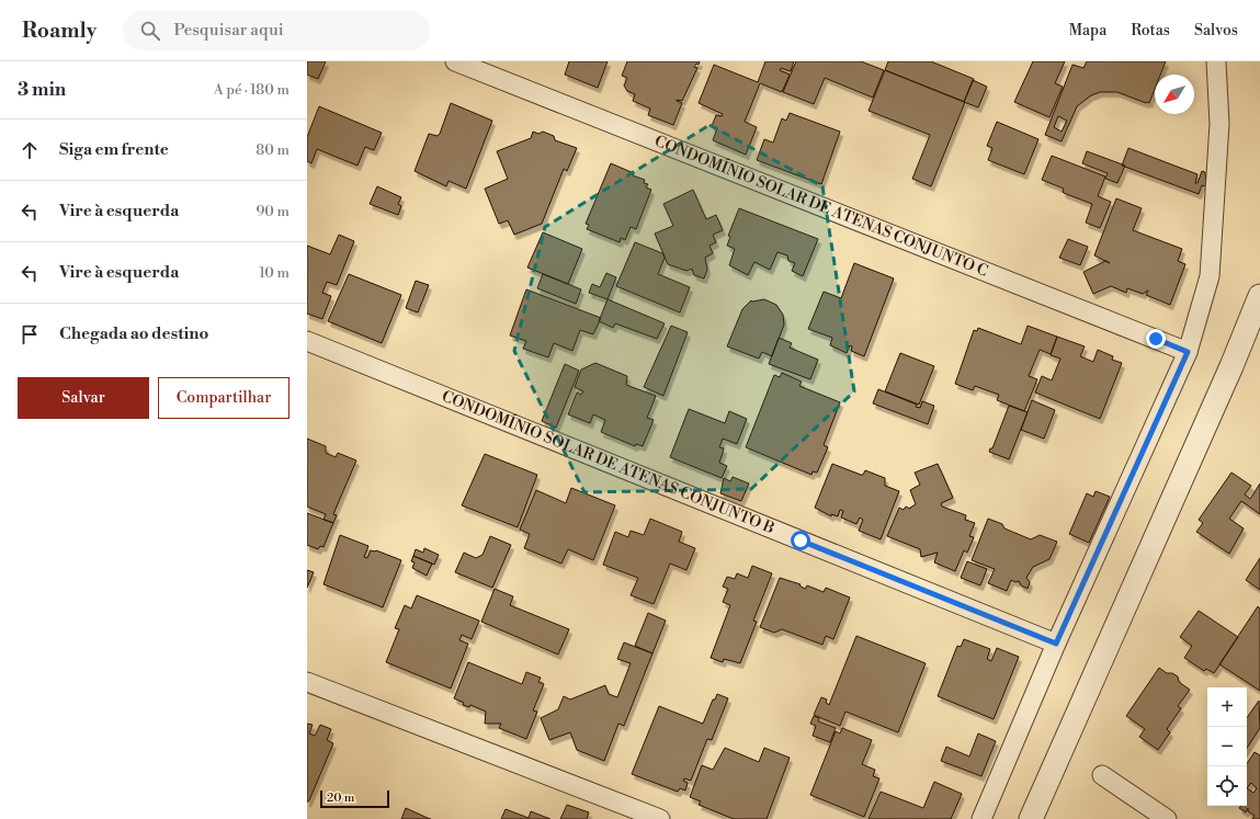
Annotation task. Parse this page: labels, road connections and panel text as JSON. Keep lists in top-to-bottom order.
{
  "streets": {
    "street": ["CONDOMÍNIO SOLAR DE ATENAS CONJUNTO C", "CONDOMÍNIO SOLAR DE ATENAS CONJUNTO B"]
  },
  "scale_bar": "20 m",
  "north": "bottom left",
  "page": {
    "header": "Roamly",
    "search": "Pesquisar aqui",
    "nav": ["Mapa", "Rotas", "Salvos"],
    "heading": ["3 min", "A pé · 180 m"],
    "list": [
      ["Siga em frente", "80 m"],
      ["Vire à esquerda", "90 m"],
      ["Vire à esquerda", "10 m"],
      "Chegada ao destino"
    ],
    "buttons": ["Salvar", "Compartilhar"],
    "map_buttons": ["+", "−"],
    "scale": "20 m"
  }
}
